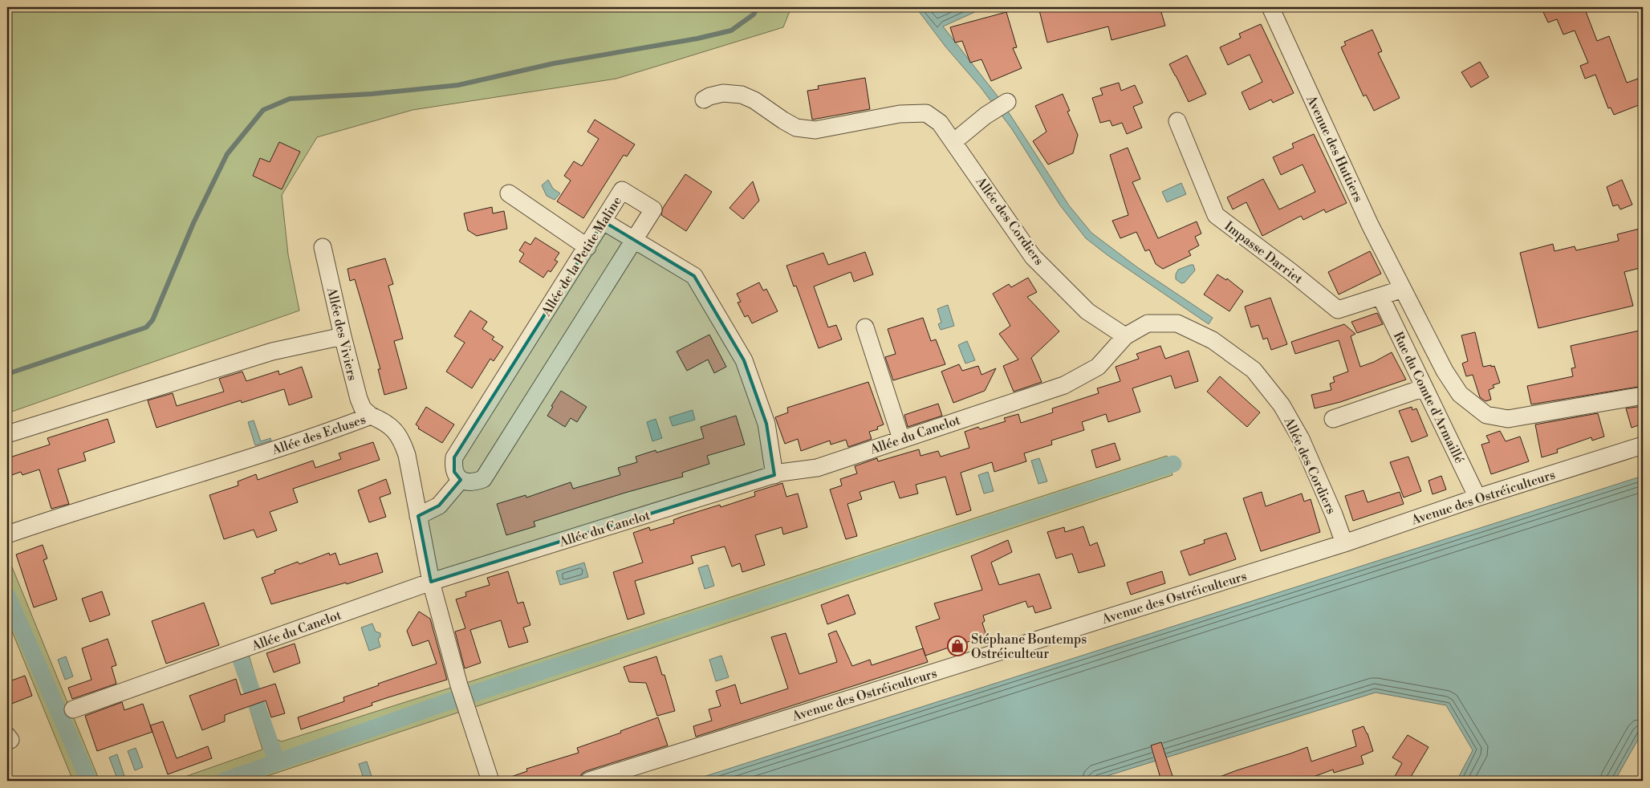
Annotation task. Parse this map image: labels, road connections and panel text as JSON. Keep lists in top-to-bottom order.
{
  "streets": {
    "street": [
      "Avenue des Huttiers",
      "Allée des Cordiers",
      "Impasse Darriet",
      "Allée de la Petite Maline",
      "Allée des Viviers",
      "Rue du Comte d'Armaillé",
      "Allée des Ecluses",
      "Allée du Canelot",
      "Avenue des Ostréiculteurs"
    ]
  },
  "crossings": [
    ["Avenue des Huttiers", "Impasse Darriet"],
    ["Allée des Cordiers", "Allée du Canelot"],
    ["Allée des Cordiers", "Avenue des Ostréiculteurs"],
    ["Impasse Darriet", "Rue du Comte d'Armaillé"],
    ["Allée des Viviers", "Allée des Ecluses"],
    ["Rue du Comte d'Armaillé", "Avenue des Ostréiculteurs"],
    ["Allée des Ecluses", "Allée du Canelot"]
  ],
  "places": {
    "shop": ["Stéphane Bontemps Ostréiculteur"]
  }
}
